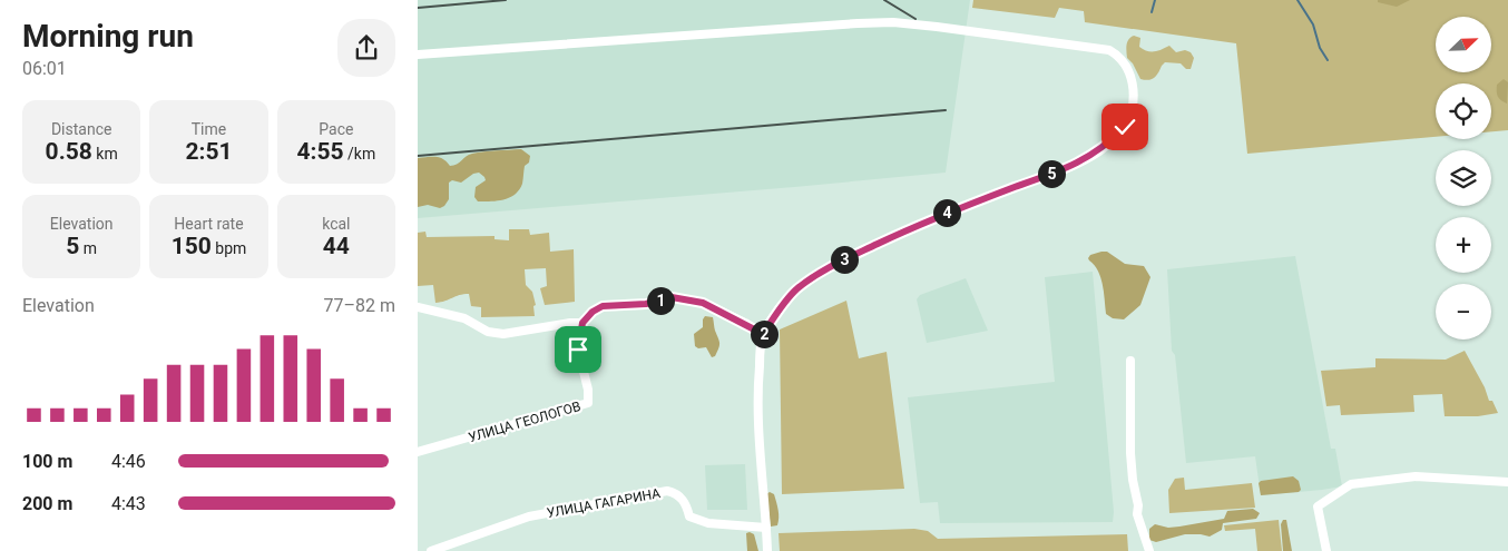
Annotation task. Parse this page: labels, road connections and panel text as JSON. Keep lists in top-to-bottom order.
{
  "streets": {
    "street": ["УЛИЦА ГЕОЛОГОВ", "УЛИЦА ГАГАРИНА"]
  },
  "north": "top right",
  "page": {
    "heading": ["Morning run", "06:01"],
    "map_buttons": ["+", "−"],
    "stats": [
      ["Distance", "0.58 km"],
      ["Time", "2:51"],
      ["Pace", "4:55 /km"],
      ["Elevation", "5 m"],
      ["Heart rate", "150 bpm"],
      ["kcal", "44"]
    ],
    "pins": [
      "5",
      "4",
      "3",
      "1",
      "2"
    ],
    "chart": ["Elevation", "77–82 m"],
    "list": [
      {
        "name": "100 m",
        "note": "4:46"
      },
      {
        "name": "200 m",
        "note": "4:43"
      }
    ]
  }
}
